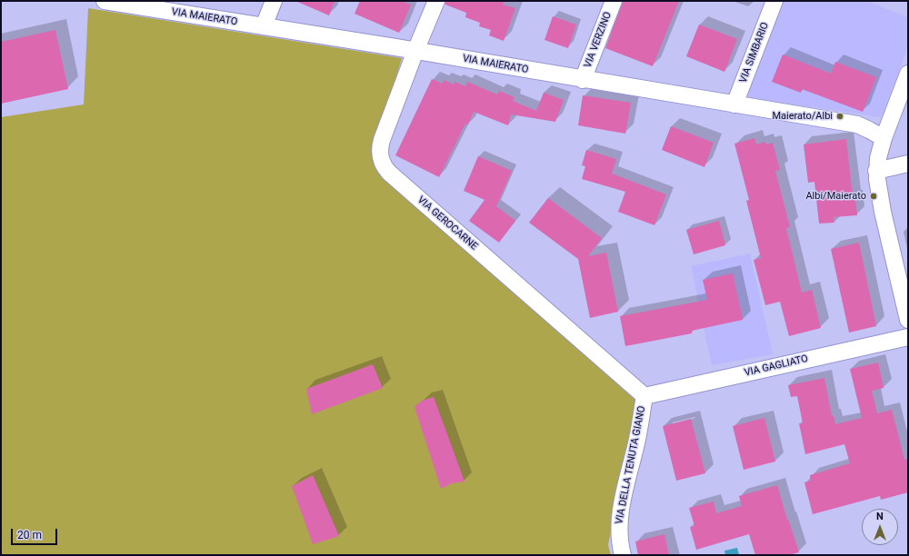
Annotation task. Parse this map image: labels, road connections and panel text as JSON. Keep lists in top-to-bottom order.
{
  "streets": {
    "street": [
      "VIA MAIERATO",
      "VIA VERZINO",
      "VIA SIMBARIO",
      "VIA GEROCARNE",
      "VIA GAGLIATO",
      "VIA DELLA TENUTA GIANO"
    ]
  },
  "crossings": [
    ["VIA MAIERATO", "VIA VERZINO"],
    ["VIA MAIERATO", "VIA SIMBARIO"],
    ["VIA MAIERATO", "VIA GEROCARNE"],
    ["VIA GEROCARNE", "VIA GAGLIATO"],
    ["VIA GEROCARNE", "VIA DELLA TENUTA GIANO"],
    ["VIA GAGLIATO", "VIA DELLA TENUTA GIANO"]
  ],
  "places": ["Maierato/Albi", "Albi/Maierato"],
  "scale_bar": "20 m",
  "north": "top"
}
